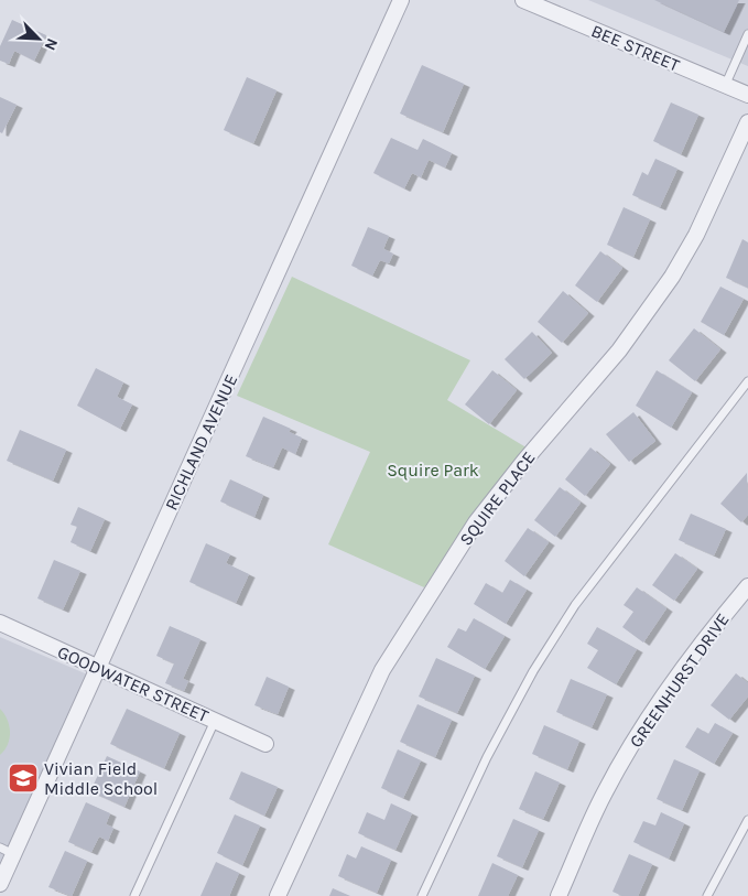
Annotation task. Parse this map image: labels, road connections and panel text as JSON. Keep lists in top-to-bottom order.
{
  "streets": {
    "street": [
      "BEE STREET",
      "RICHLAND AVENUE",
      "SQUIRE PLACE",
      "GREENHURST DRIVE",
      "GOODWATER STREET"
    ]
  },
  "crossings": [
    ["RICHLAND AVENUE", "GOODWATER STREET"]
  ],
  "parks": ["Squire Park"],
  "places": {
    "school or university": ["Vivian Field Middle School"]
  },
  "north": "bottom right"
}
